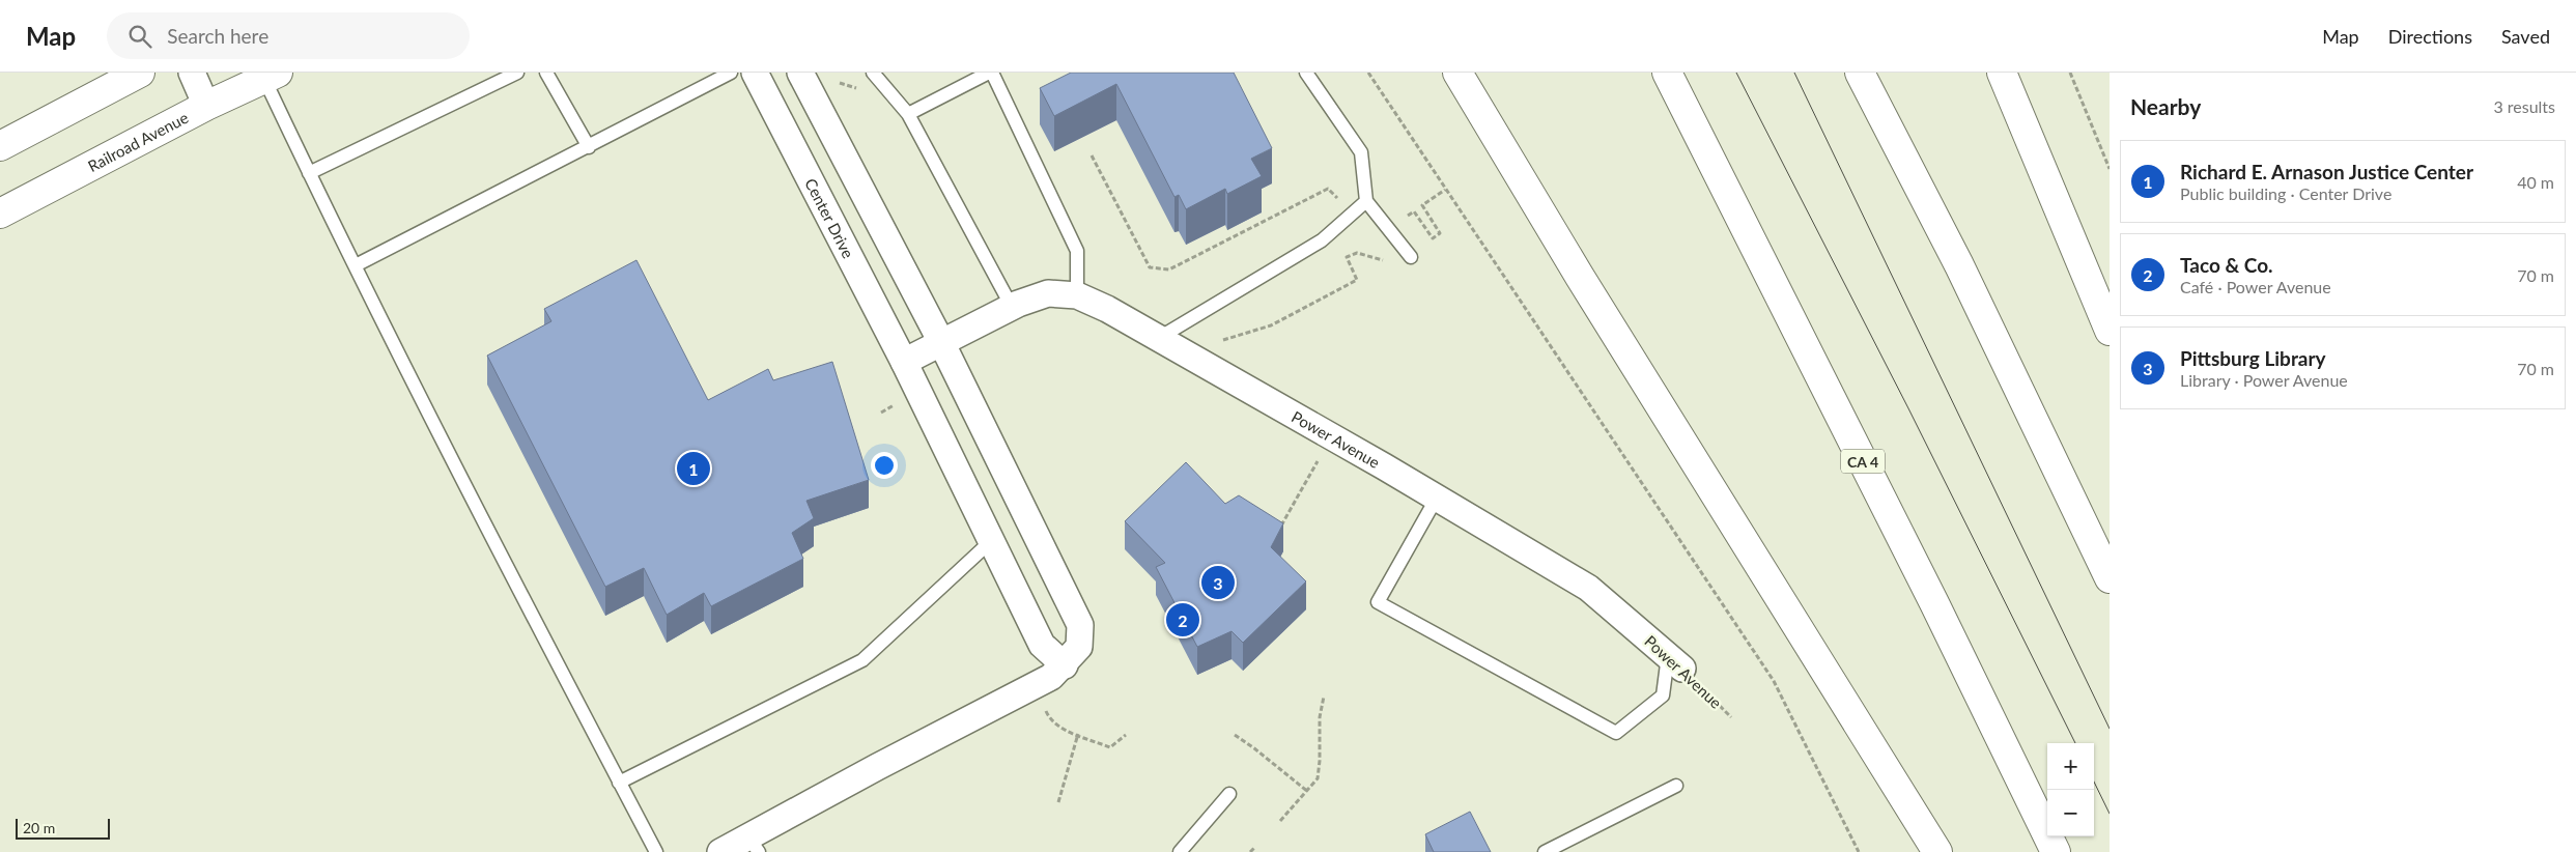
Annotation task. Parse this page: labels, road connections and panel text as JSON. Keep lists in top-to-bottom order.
{
  "streets": {
    "main road": ["Railroad Avenue", "CA 4"],
    "street": ["Center Drive", "Power Avenue"]
  },
  "crossings": [
    ["Center Drive", "Power Avenue"]
  ],
  "scale_bar": "20 m",
  "page": {
    "header": "Map",
    "search": "Search here",
    "nav": ["Map", "Directions", "Saved"],
    "heading": ["Nearby", "3 results"],
    "list": [
      {
        "mark": "1",
        "name": "Richard E. Arnason Justice Center",
        "note": "Public building · Center Drive",
        "value": "40 m"
      },
      {
        "mark": "2",
        "name": "Taco & Co.",
        "note": "Café · Power Avenue",
        "value": "70 m"
      },
      {
        "mark": "3",
        "name": "Pittsburg Library",
        "note": "Library · Power Avenue",
        "value": "70 m"
      }
    ],
    "pins": ["1", "3", "2"],
    "map_buttons": ["+", "−"],
    "scale": "20 m"
  }
}
